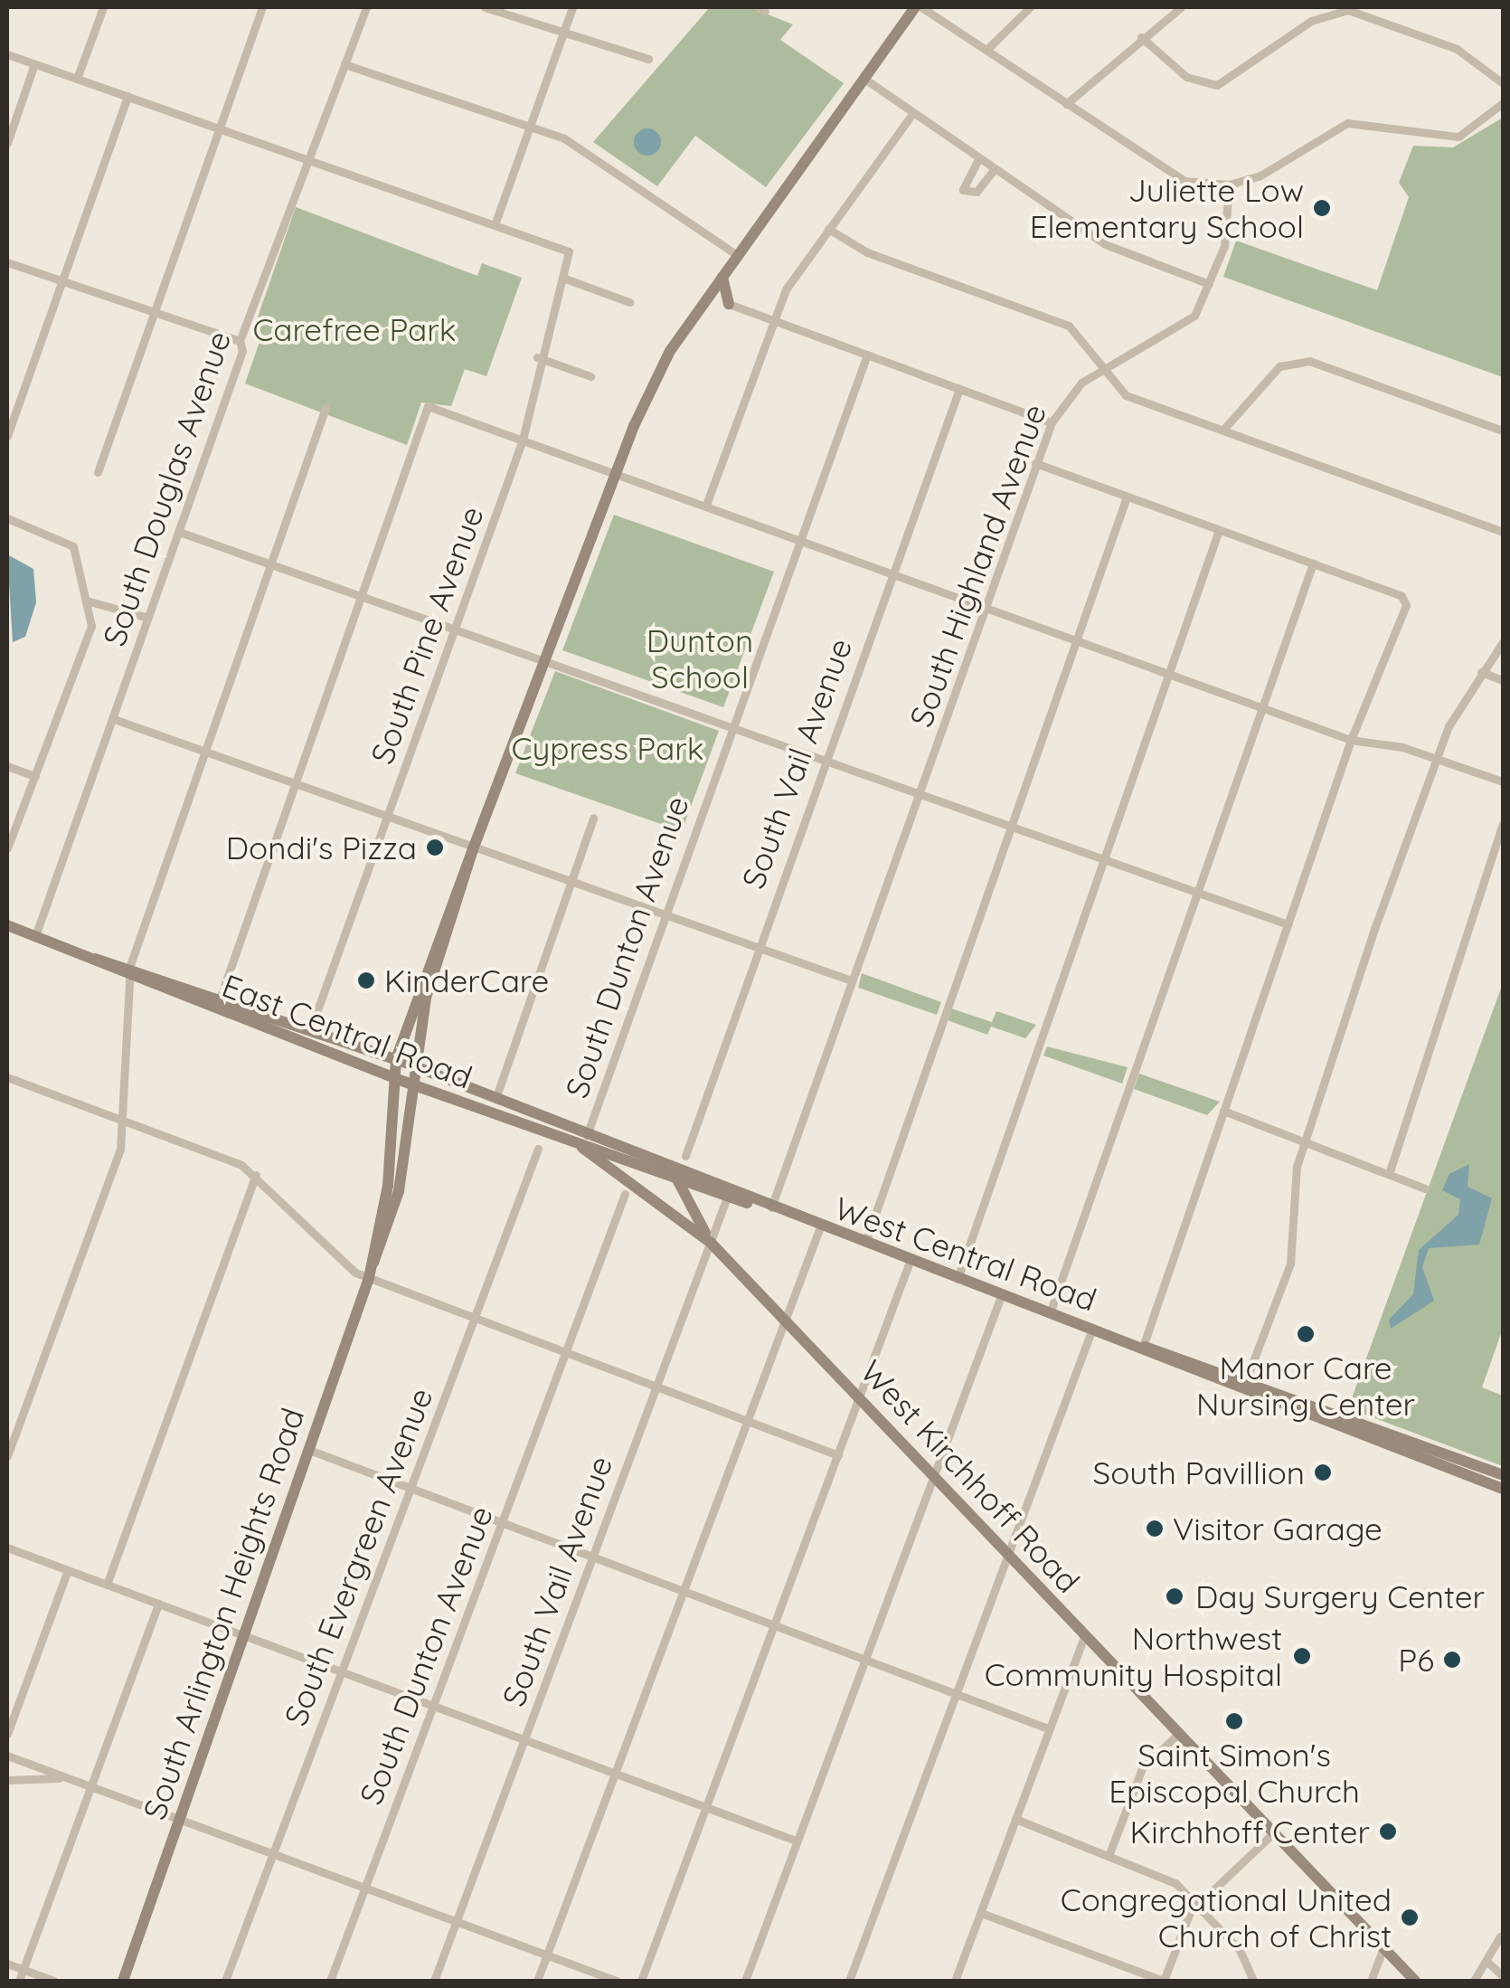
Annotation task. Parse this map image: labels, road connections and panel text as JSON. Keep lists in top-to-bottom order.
{
  "streets": {
    "main road": [
      "East Central Road",
      "West Central Road",
      "West Kirchhoff Road",
      "South Arlington Heights Road"
    ],
    "street": [
      "South Douglas Avenue",
      "South Highland Avenue",
      "South Pine Avenue",
      "South Vail Avenue",
      "South Dunton Avenue",
      "South Evergreen Avenue"
    ]
  },
  "crossings": [
    ["South Douglas Avenue", "East Central Road"],
    ["South Highland Avenue", "West Central Road"],
    ["South Pine Avenue", "East Central Road"],
    ["South Vail Avenue", "West Central Road"],
    ["South Vail Avenue", "West Kirchhoff Road"],
    ["South Dunton Avenue", "East Central Road"],
    ["South Dunton Avenue", "West Central Road"],
    ["South Dunton Avenue", "West Kirchhoff Road"],
    ["East Central Road", "West Central Road"],
    ["East Central Road", "West Kirchhoff Road"],
    ["East Central Road", "South Arlington Heights Road"],
    ["West Central Road", "West Kirchhoff Road"]
  ],
  "parks": ["Carefree Park", "Dunton School", "Cypress Park"],
  "places": [
    "Juliette Low Elementary School",
    "Dondi's Pizza",
    "KinderCare",
    "Manor Care Nursing Center",
    "South Pavillion",
    "Visitor Garage",
    "Day Surgery Center",
    "Northwest Community Hospital",
    "P6",
    "Saint Simon's Episcopal Church",
    "Kirchhoff Center",
    "Congregational United Church of Christ"
  ]
}
